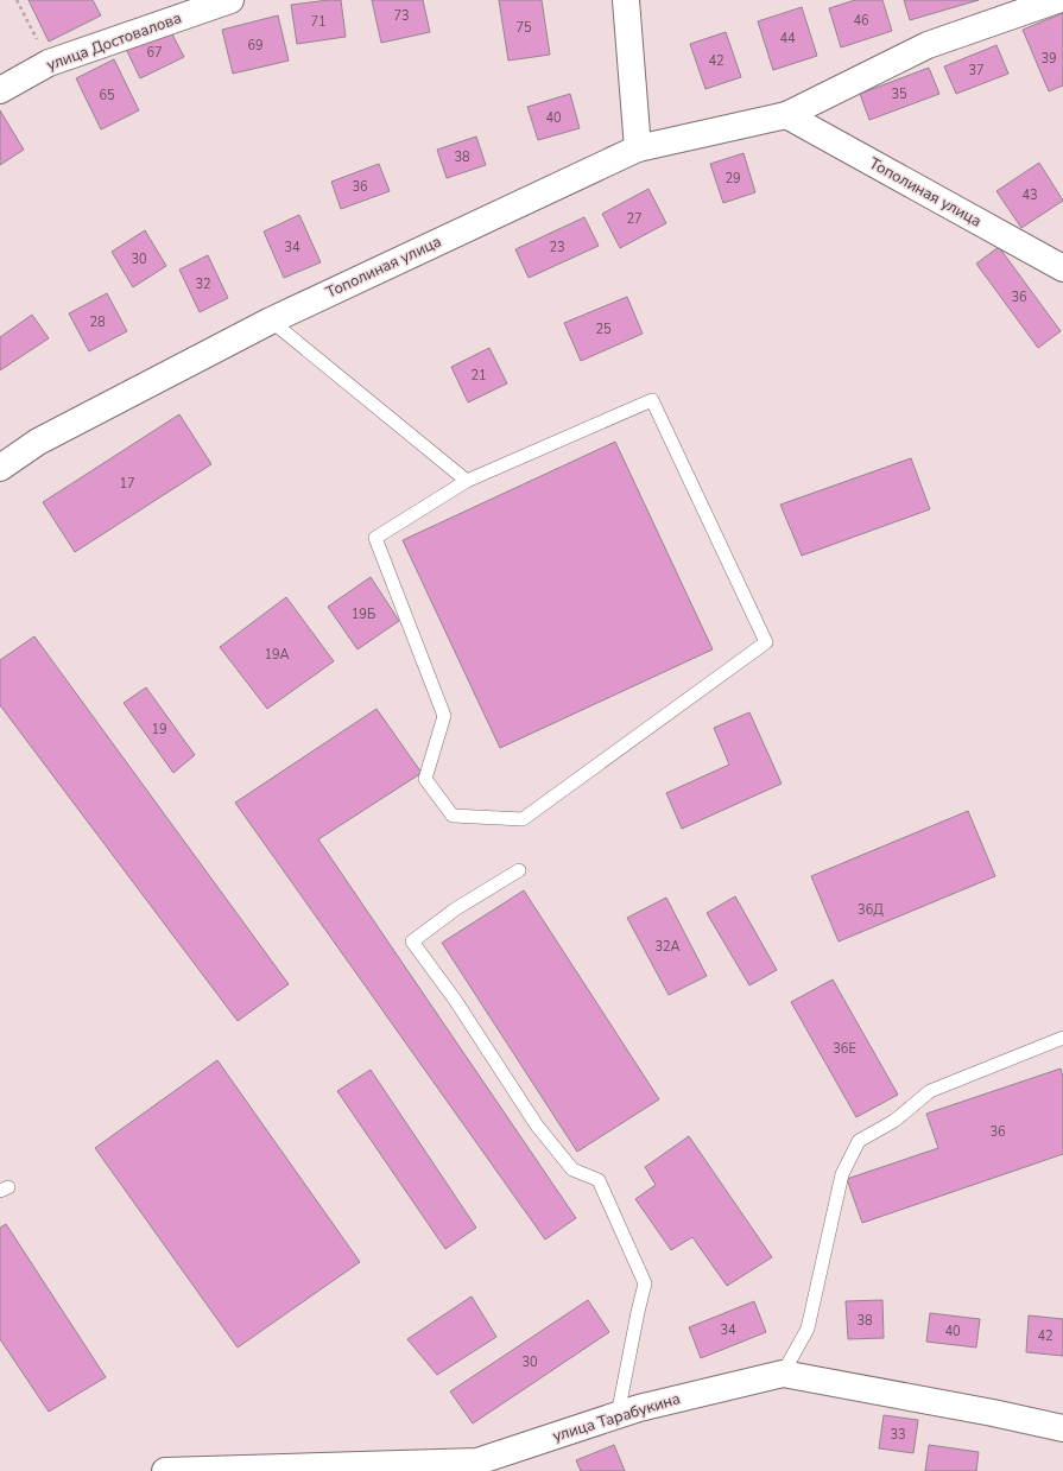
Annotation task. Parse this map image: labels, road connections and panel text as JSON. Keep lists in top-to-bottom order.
{
  "streets": {
    "street": ["улица Достовалова", "Тополиная улица", "улица Тарабукина"]
  },
  "house_numbers": [
    "73",
    "46",
    "71",
    "75",
    "44",
    "69",
    "67",
    "39",
    "42",
    "37",
    "35",
    "65",
    "40",
    "38",
    "29",
    "36",
    "43",
    "27",
    "34",
    "23",
    "30",
    "32",
    "36",
    "28",
    "25",
    "21",
    "17",
    "19Б",
    "19А",
    "19",
    "36Д",
    "32А",
    "36Е",
    "36",
    "38",
    "34",
    "40",
    "42",
    "30",
    "33"
  ]
}
